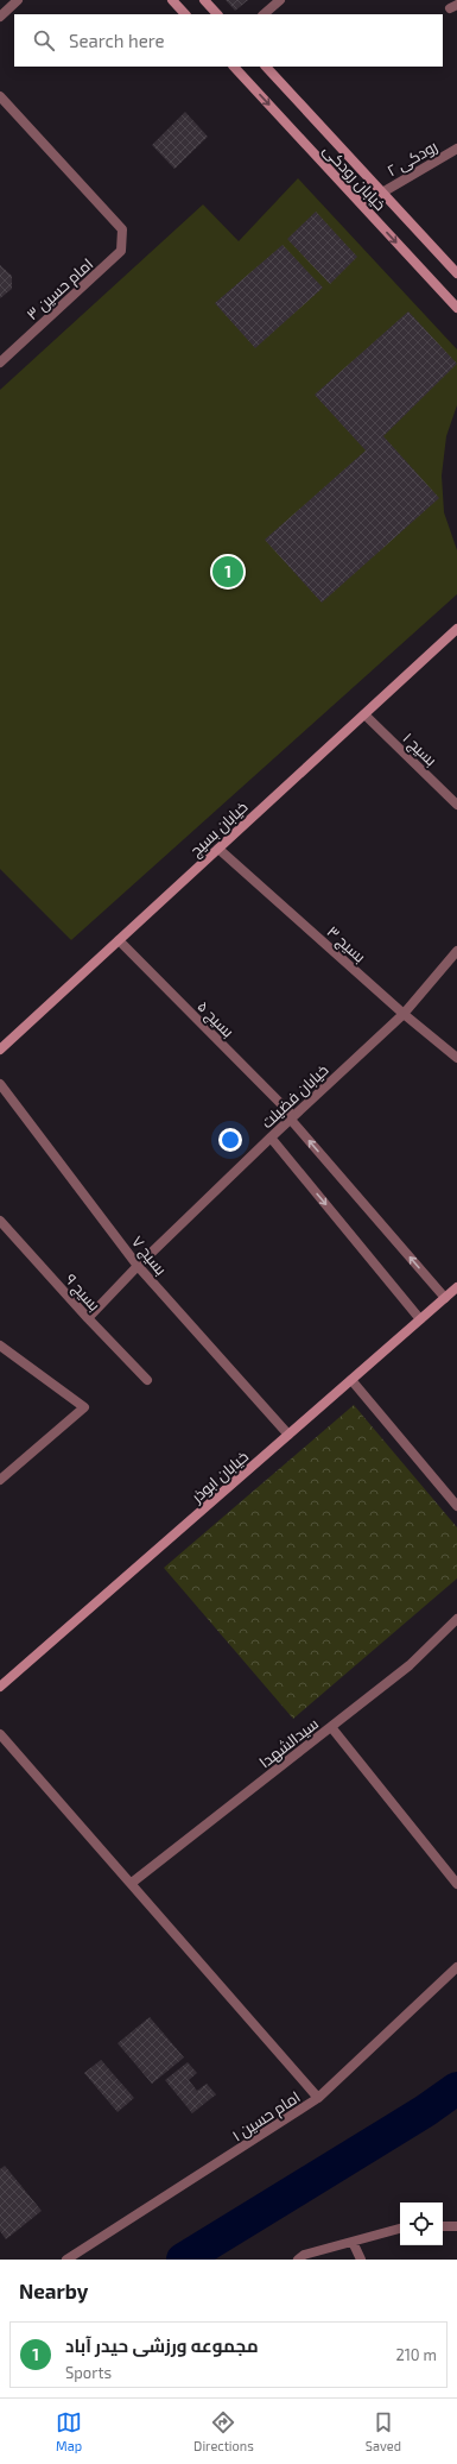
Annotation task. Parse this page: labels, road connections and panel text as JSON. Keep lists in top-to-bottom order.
{
  "streets": {
    "main road": ["خیابان رودکی", "خیابان بسیج", "خیابان ابوذر"],
    "street": [
      "رودکی ۲",
      "امام حسین ۳",
      "بسیج ۱",
      "بسیج ۳",
      "بسیج ۵",
      "خیابان فضیلت",
      "بسیج ۷",
      "بسیج ۹",
      "سیدالشهدا",
      "امام حسین ۱"
    ]
  },
  "crossings": [
    ["رودکی ۲", "خیابان رودکی"],
    ["بسیج ۱", "خیابان بسیج"],
    ["خیابان بسیج", "بسیج ۳"],
    ["خیابان بسیج", "بسیج ۵"],
    ["بسیج ۳", "خیابان فضیلت"],
    ["بسیج ۵", "خیابان فضیلت"],
    ["بسیج ۵", "خیابان ابوذر"],
    ["خیابان فضیلت", "بسیج ۷"],
    ["خیابان فضیلت", "بسیج ۹"],
    ["بسیج ۷", "خیابان ابوذر"]
  ],
  "page": {
    "search": "Search here",
    "pins": "1",
    "heading": "Nearby",
    "list": [
      {
        "mark": "1",
        "name": "مجموعه ورزشی حیدر آباد",
        "note": "Sports",
        "value": "210 m"
      }
    ],
    "nav": ["Map", "Directions", "Saved"]
  }
}
